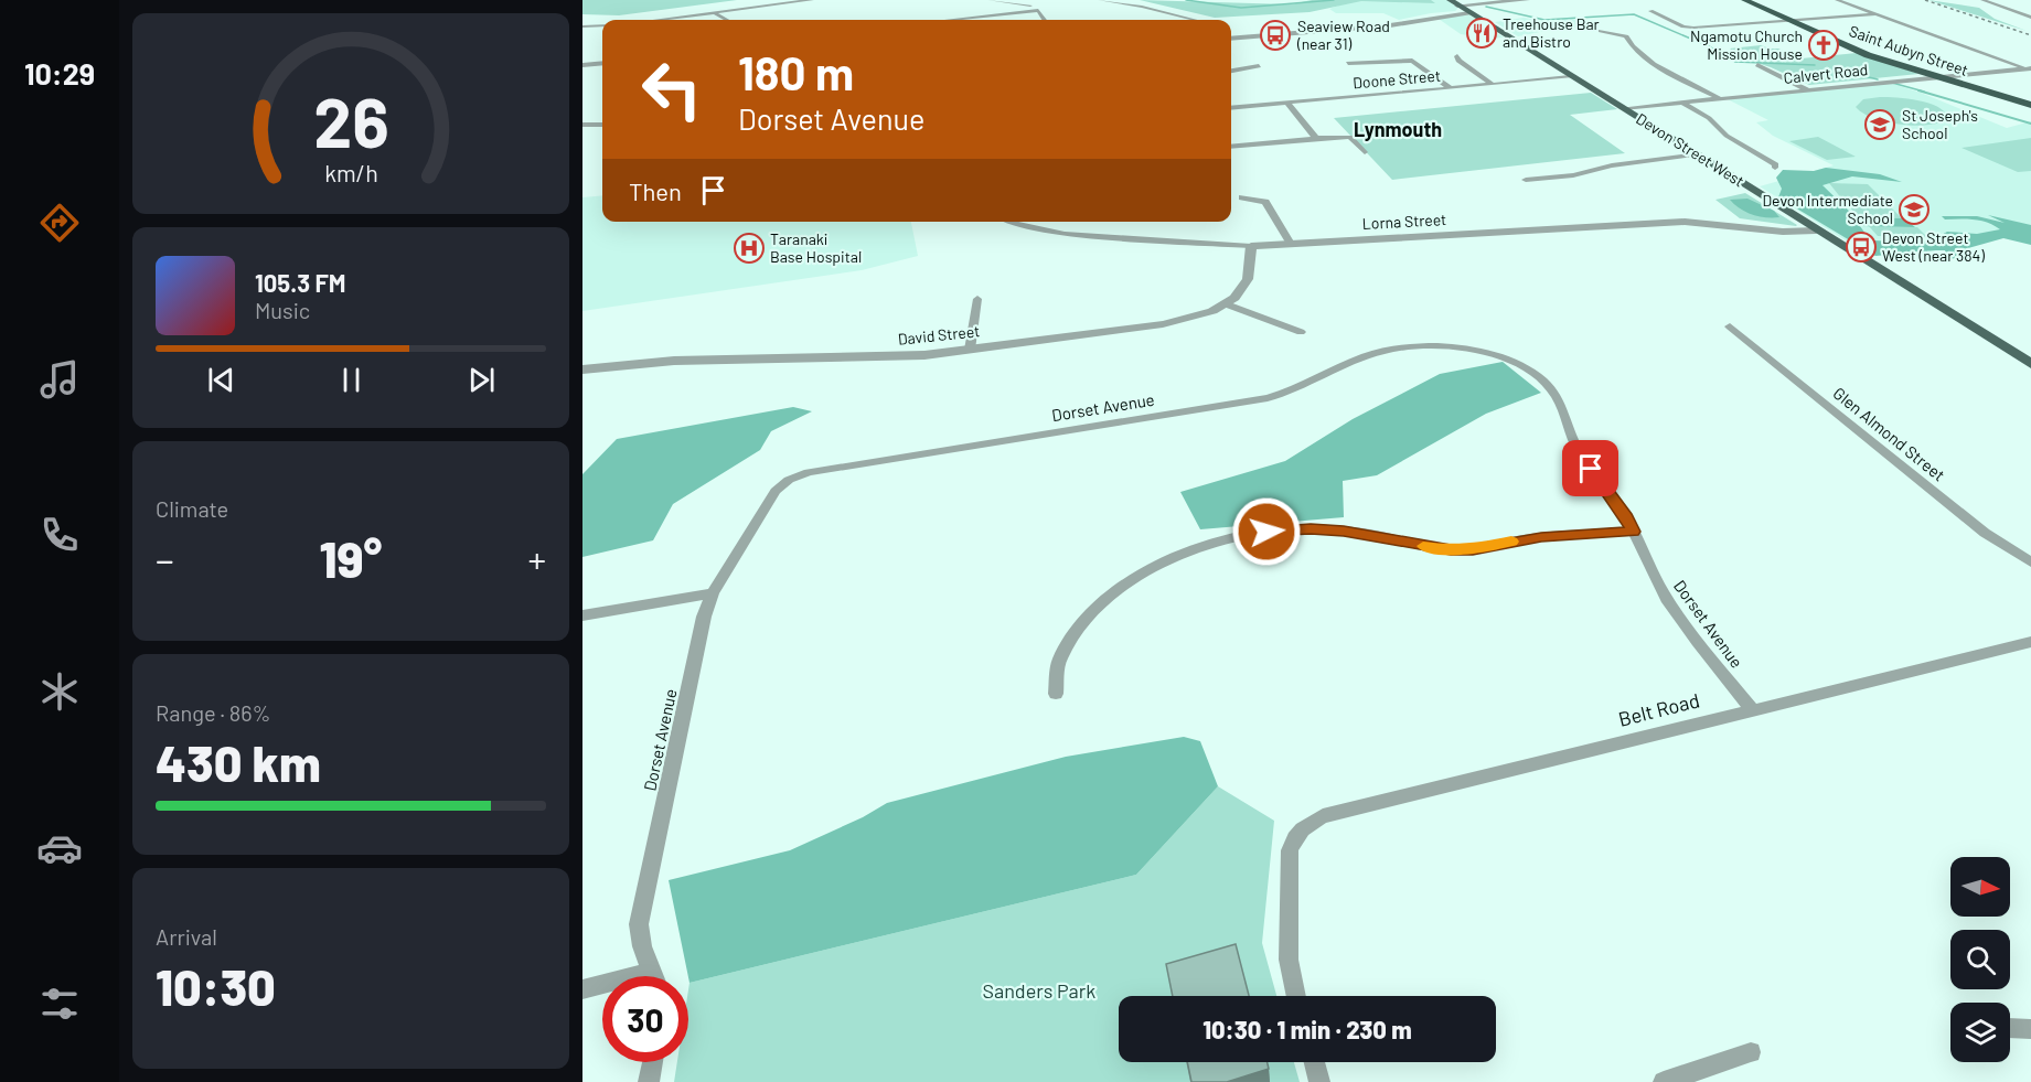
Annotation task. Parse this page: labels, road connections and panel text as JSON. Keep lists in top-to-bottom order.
{
  "streets": {
    "highway": ["Saint Aubyn Street"],
    "main road": ["Devon Street West"],
    "street": [
      "Calvert Road",
      "Doone Street",
      "Lorna Street",
      "David Street",
      "Dorset Avenue",
      "Glen Almond Street",
      "Belt Road"
    ]
  },
  "crossings": [
    ["Saint Aubyn Street", "Calvert Road"],
    ["Calvert Road", "Devon Street West"],
    ["Doone Street", "Devon Street West"],
    ["Devon Street West", "Lorna Street"],
    ["Dorset Avenue", "Belt Road"]
  ],
  "districts": ["Lynmouth"],
  "parks": ["Sanders Park"],
  "places": {
    "restaurant": ["Treehouse Bar and Bistro"],
    "bus stop": ["Seaview Road (near 31)", "Devon Street West (near 384)"],
    "church": ["Ngamotu Church Mission House"],
    "school or university": ["St Joseph's School", "Devon Intermediate School"],
    "hospital": ["Taranaki Base Hospital"]
  },
  "north": "right",
  "page": {
    "tabs": "10:29",
    "turn": ["180 m", "Dorset Avenue"],
    "then": "Then",
    "song": ["105.3 FM", "Music"],
    "tile": [
      "Climate",
      ["Range · 86%", "430 km"],
      ["Arrival", "10:30"]
    ],
    "heat": ["−", "19°", "+"],
    "limit": "30",
    "trip": "10:30 · 1 min · 230 m",
    "gauge": ["26", "km/h"]
  }
}
